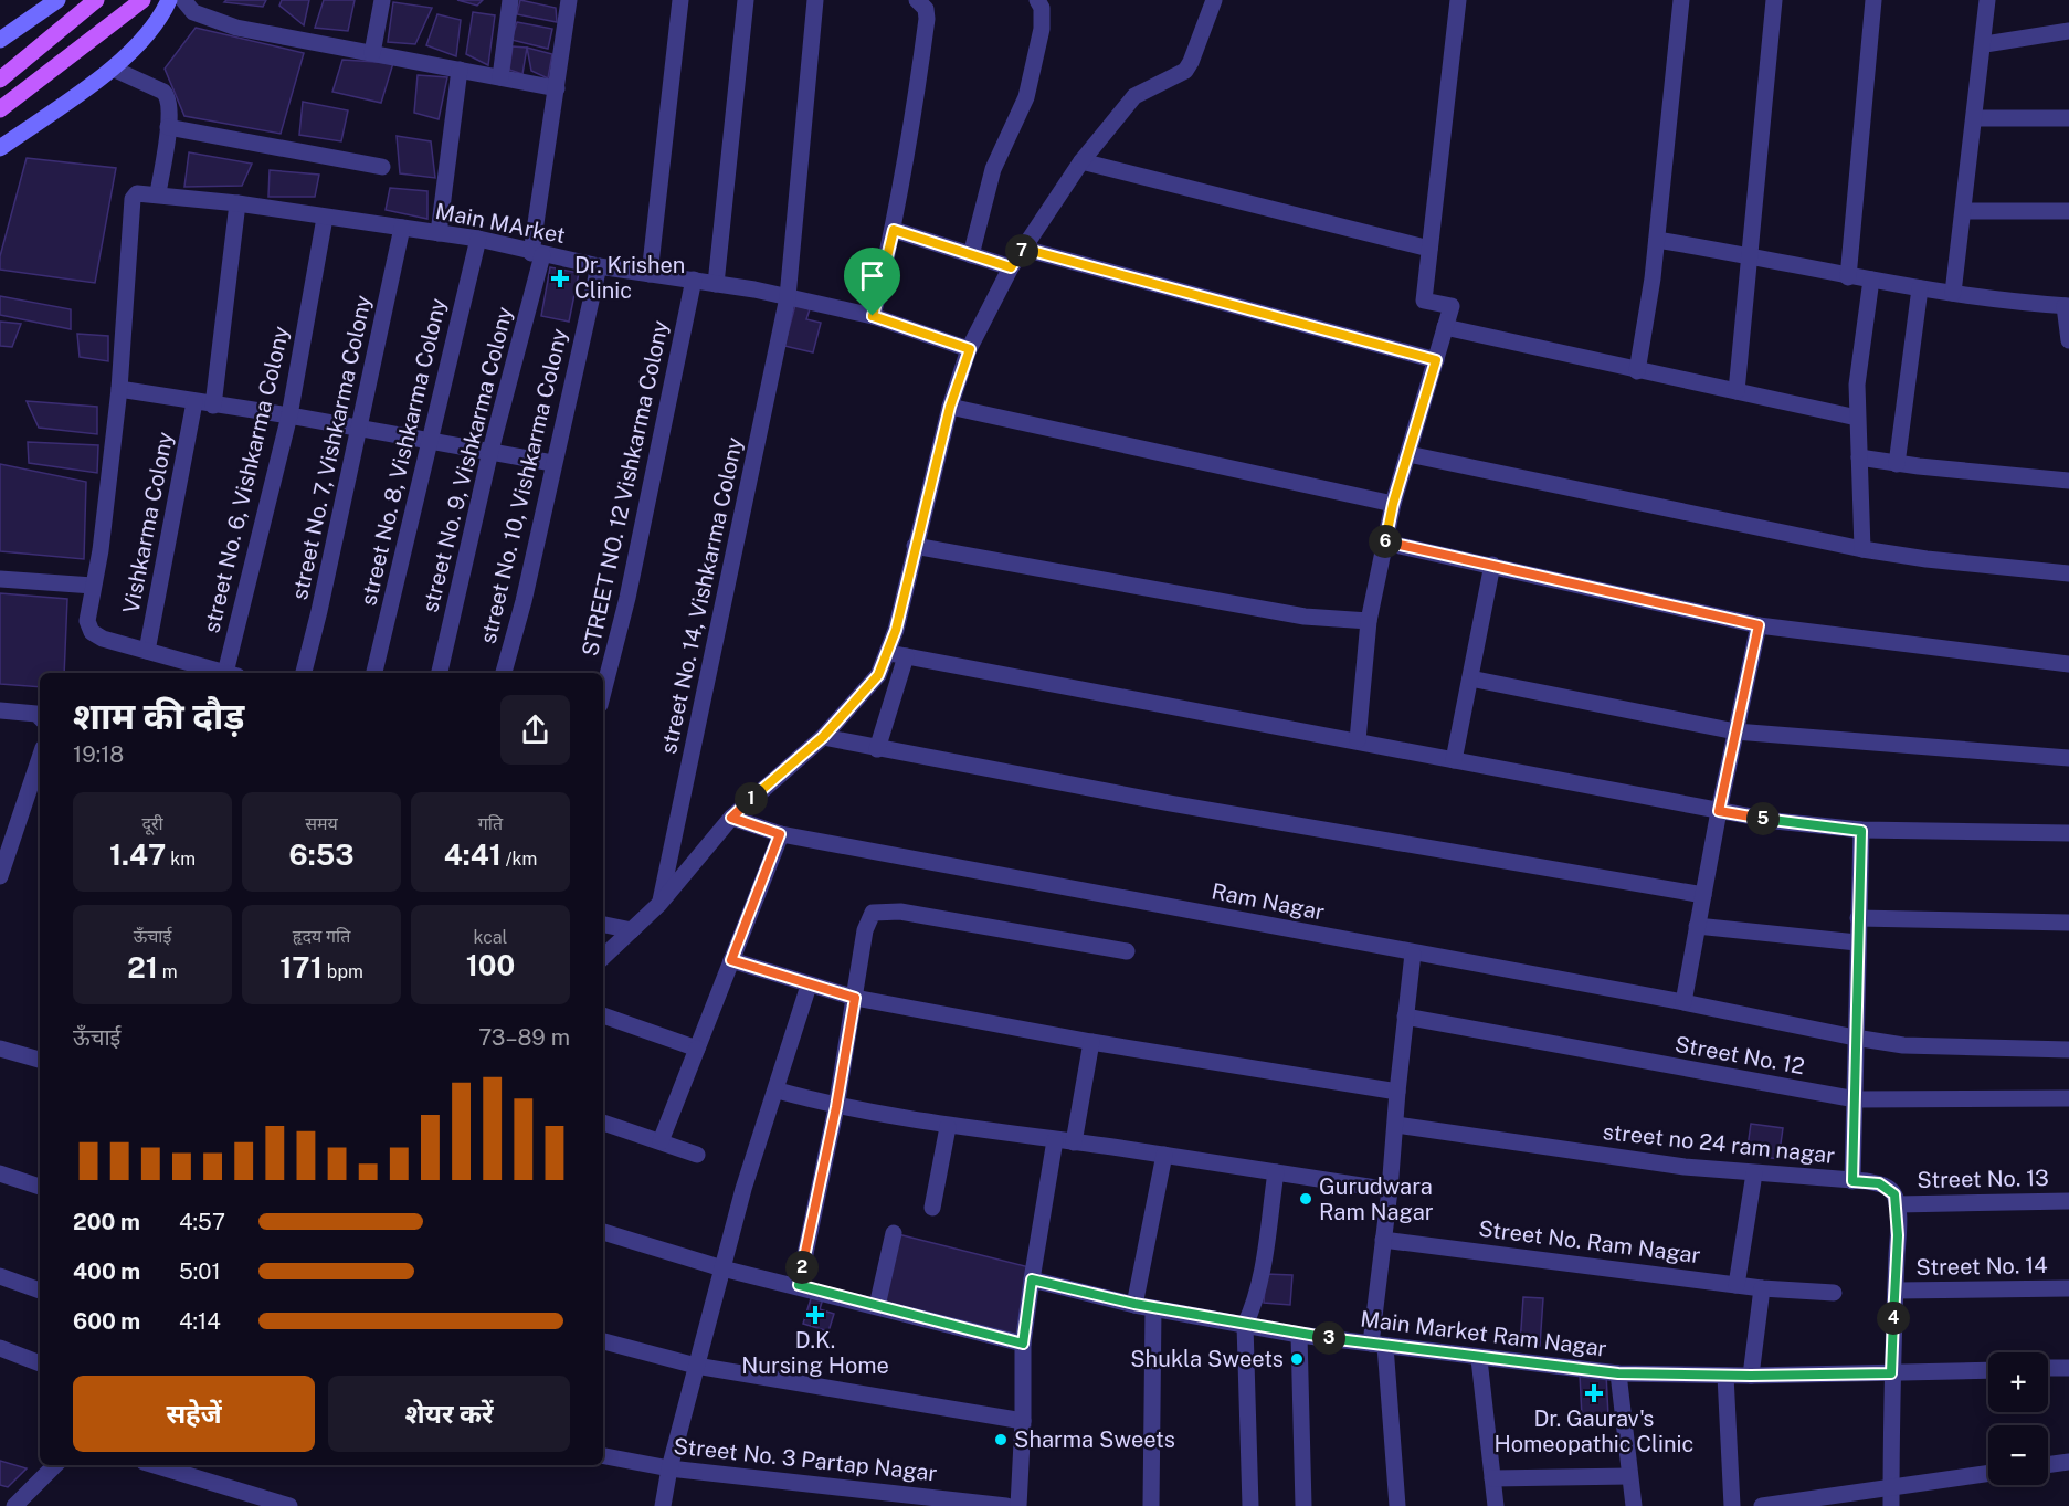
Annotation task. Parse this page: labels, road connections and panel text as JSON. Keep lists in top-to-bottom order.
{
  "streets": {
    "street": [
      "Main MArket",
      "street No. 7, Vishkarma Colony",
      "street No. 8, Vishkarma Colony",
      "street No. 9, Vishkarma Colony",
      "street No. 6, Vishkarma Colony",
      "street No. 10, Vishkarma Colony",
      "STREET NO. 12 Vishkarma Colony",
      "Vishkarma Colony",
      "street No. 14, Vishkarma Colony",
      "Ram Nagar",
      "Street No. 12",
      "street no 24 ram nagar",
      "Street No. 13",
      "Street No. Ram Nagar",
      "Street No. 14",
      "Main Market Ram Nagar",
      "Street No. 3 Partap Nagar"
    ]
  },
  "crossings": [
    ["Main MArket", "street No. 7, Vishkarma Colony"],
    ["Main MArket", "street No. 8, Vishkarma Colony"],
    ["Main MArket", "street No. 9, Vishkarma Colony"],
    ["Main MArket", "street No. 6, Vishkarma Colony"],
    ["Main MArket", "street No. 10, Vishkarma Colony"],
    ["Main MArket", "STREET NO. 12 Vishkarma Colony"],
    ["Main MArket", "street No. 14, Vishkarma Colony"],
    ["street no 24 ram nagar", "Street No. 13"]
  ],
  "places": {
    "health": ["Dr. Krishen Clinic", "D.K. Nursing Home", "Dr. Gaurav's Homeopathic Clinic"],
    "other": ["Gurudwara Ram Nagar", "Shukla Sweets", "Sharma Sweets"]
  },
  "page": {
    "pins": [
      "7",
      "6",
      "1",
      "5",
      "2",
      "4",
      "3"
    ],
    "heading": ["शाम की दौड़", "19:18"],
    "stats": [
      ["दूरी", "1.47 km"],
      ["समय", "6:53"],
      ["गति", "4:41 /km"],
      ["ऊँचाई", "21 m"],
      ["हृदय गति", "171 bpm"],
      ["kcal", "100"]
    ],
    "chart": ["ऊँचाई", "73–89 m"],
    "list": [
      {
        "name": "200 m",
        "note": "4:57"
      },
      {
        "name": "400 m",
        "note": "5:01"
      },
      {
        "name": "600 m",
        "note": "4:14"
      }
    ],
    "map_buttons": ["+", "−"],
    "buttons": ["सहेजें", "शेयर करें"]
  }
}
